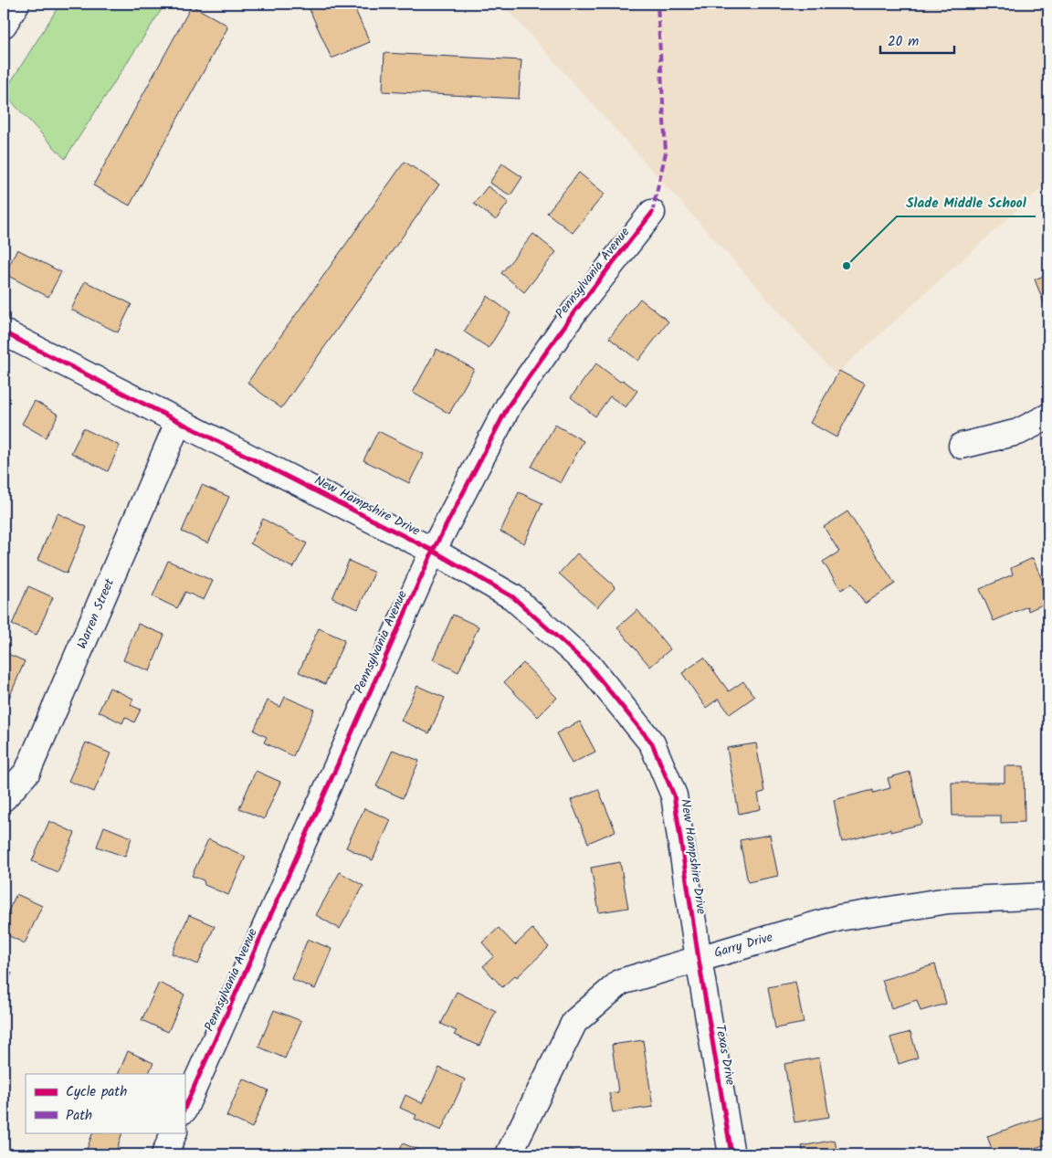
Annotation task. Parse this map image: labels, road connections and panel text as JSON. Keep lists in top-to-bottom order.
{
  "streets": {
    "street": [
      "Pennsylvania Avenue",
      "New Hampshire Drive",
      "Warren Street",
      "Garry Drive",
      "Texas Drive"
    ]
  },
  "crossings": [
    ["Pennsylvania Avenue", "New Hampshire Drive"],
    ["New Hampshire Drive", "Warren Street"],
    ["New Hampshire Drive", "Garry Drive"],
    ["New Hampshire Drive", "Texas Drive"],
    ["Garry Drive", "Texas Drive"]
  ],
  "places": ["Slade Middle School"],
  "legend": ["Cycle path", "Path"],
  "scale_bar": "20 m"
}
